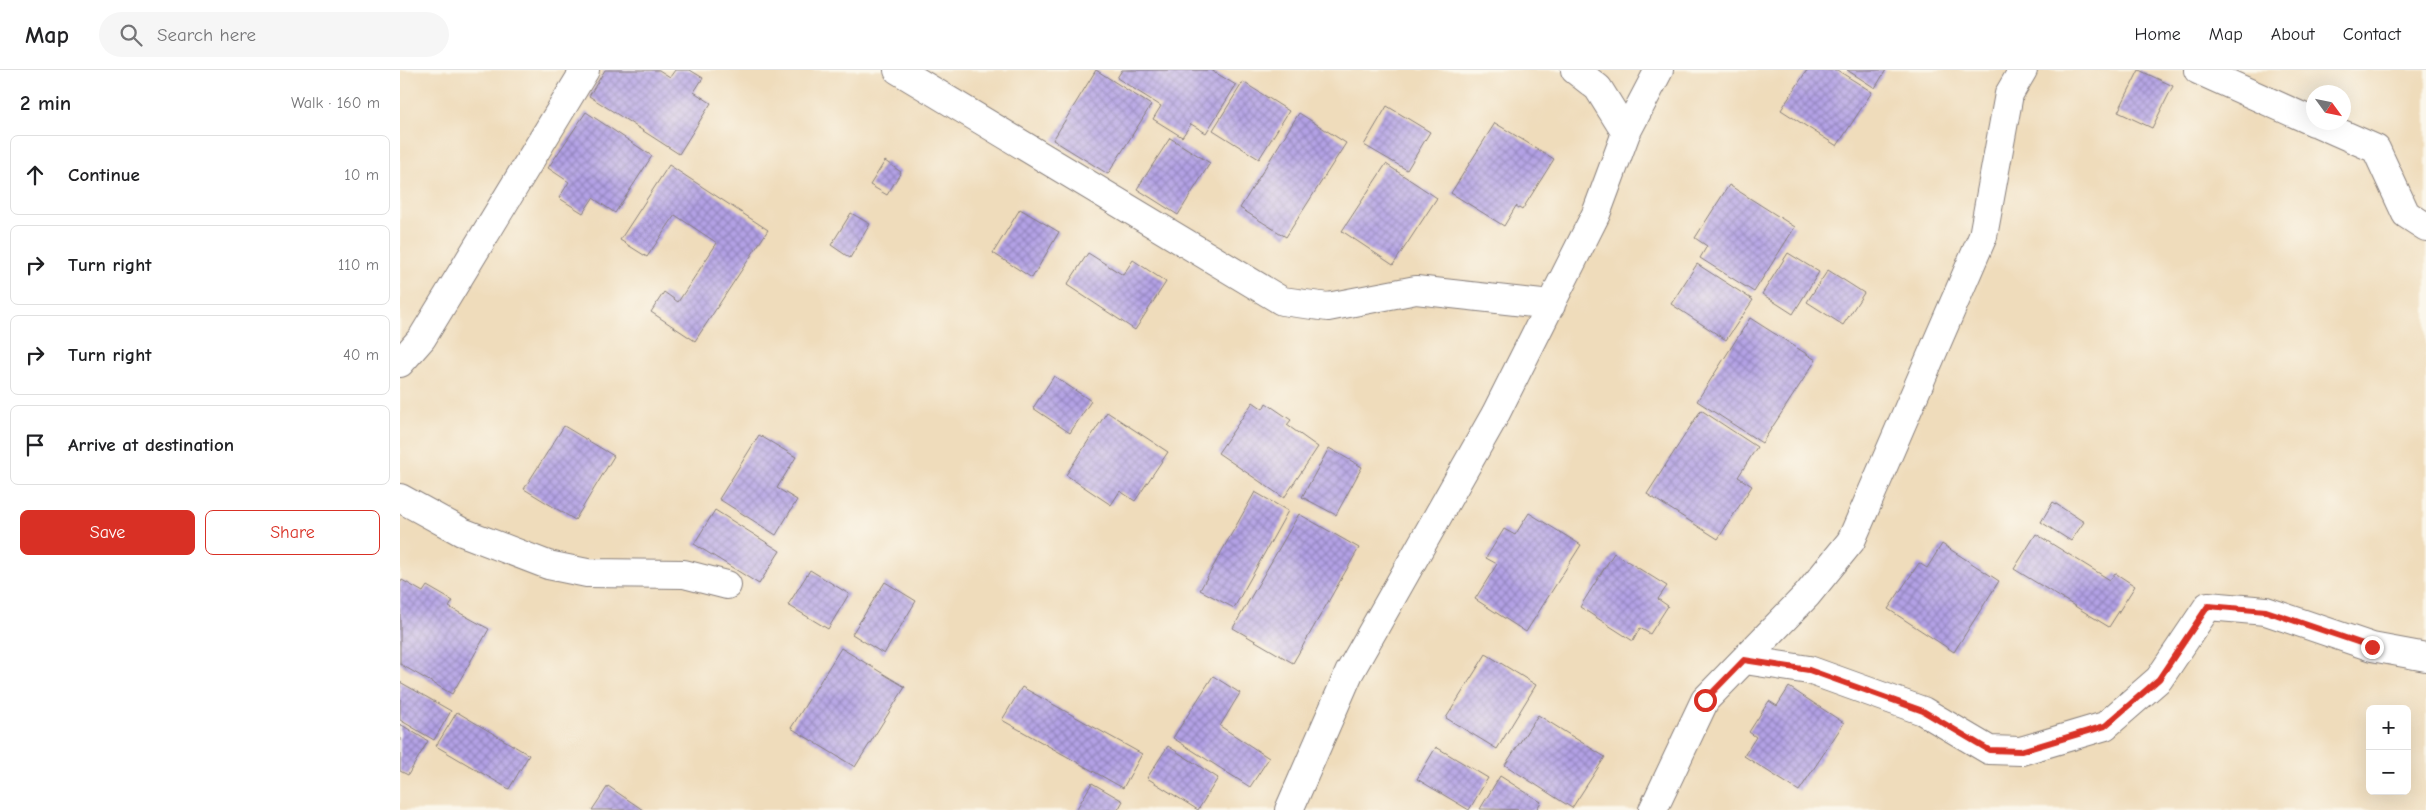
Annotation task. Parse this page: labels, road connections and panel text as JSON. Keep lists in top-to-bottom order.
{
  "north": "bottom right",
  "page": {
    "header": "Map",
    "search": "Search here",
    "nav": [
      "Home",
      "Map",
      "About",
      "Contact"
    ],
    "heading": ["2 min", "Walk · 160 m"],
    "list": [
      ["Continue", "10 m"],
      ["Turn right", "110 m"],
      ["Turn right", "40 m"],
      "Arrive at destination"
    ],
    "buttons": ["Save", "Share"],
    "map_buttons": ["+", "−"]
  }
}
